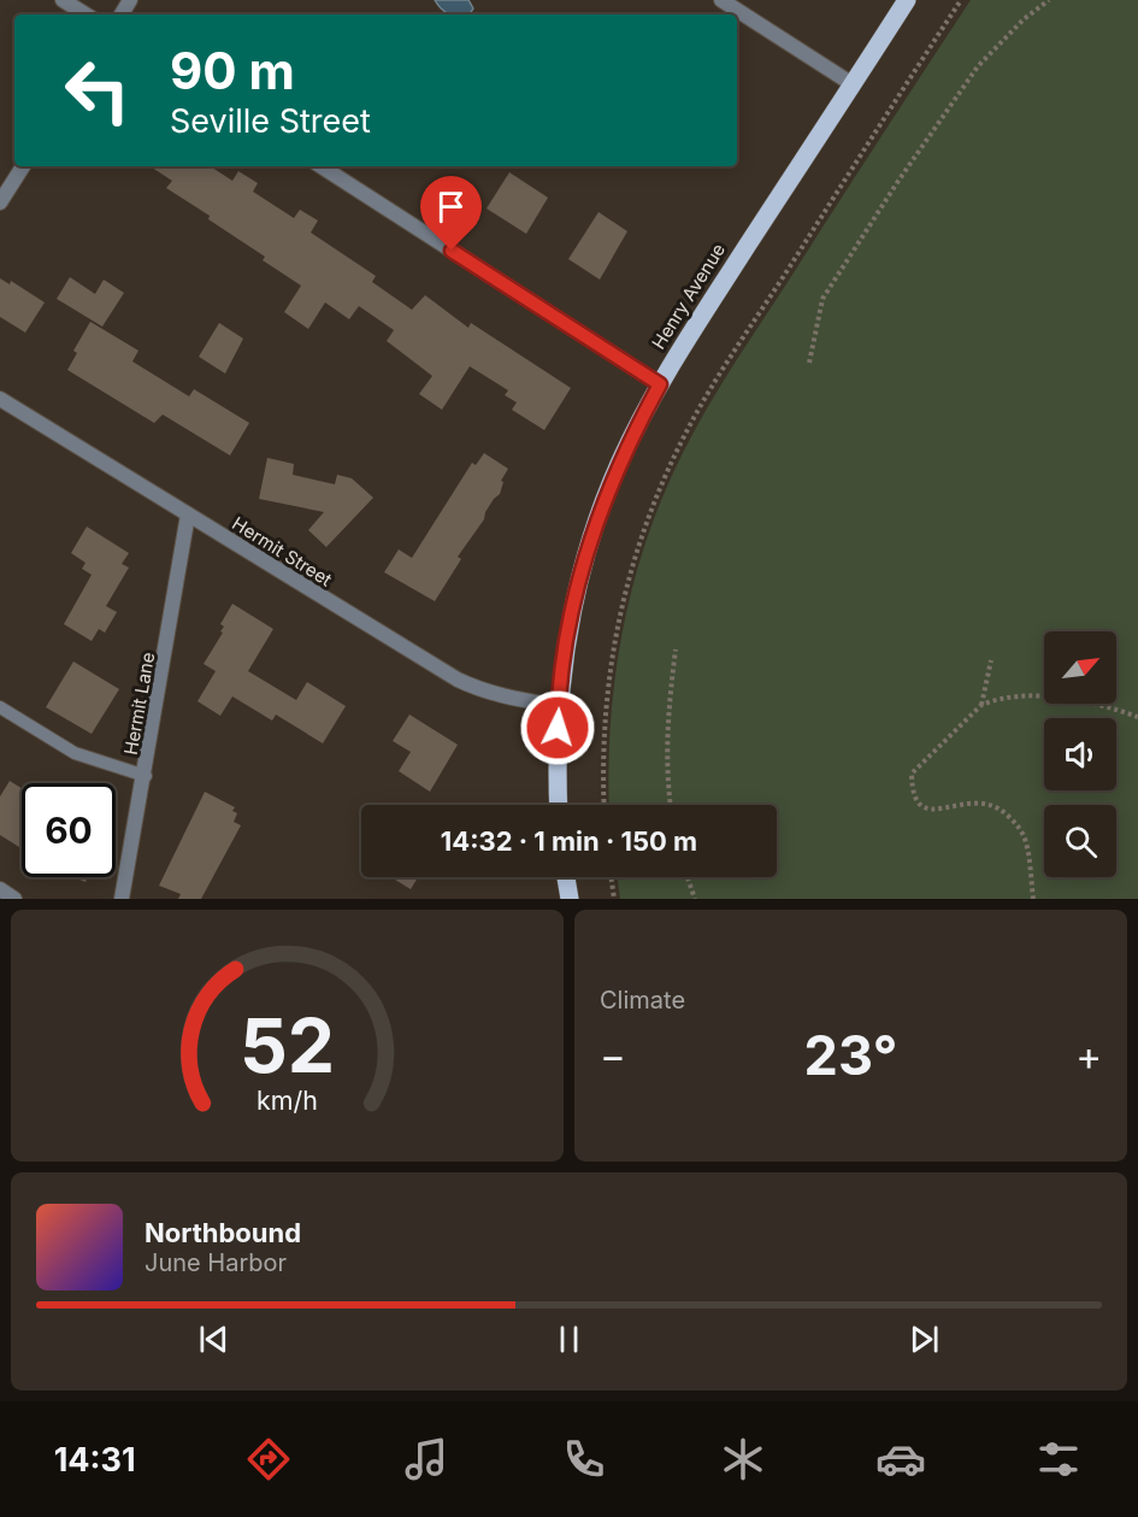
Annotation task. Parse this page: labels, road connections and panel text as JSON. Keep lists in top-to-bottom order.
{
  "streets": {
    "main road": ["Henry Avenue"],
    "street": ["Hermit Street", "Hermit Lane"]
  },
  "crossings": [
    ["Henry Avenue", "Hermit Street"],
    ["Hermit Street", "Hermit Lane"]
  ],
  "north": "top right",
  "page": {
    "turn": ["90 m", "Seville Street"],
    "limit": "60",
    "trip": "14:32 · 1 min · 150 m",
    "tile": "Climate",
    "heat": ["−", "23°", "+"],
    "song": ["Northbound", "June Harbor"],
    "tabs": "14:31",
    "gauge": ["52", "km/h"]
  }
}
